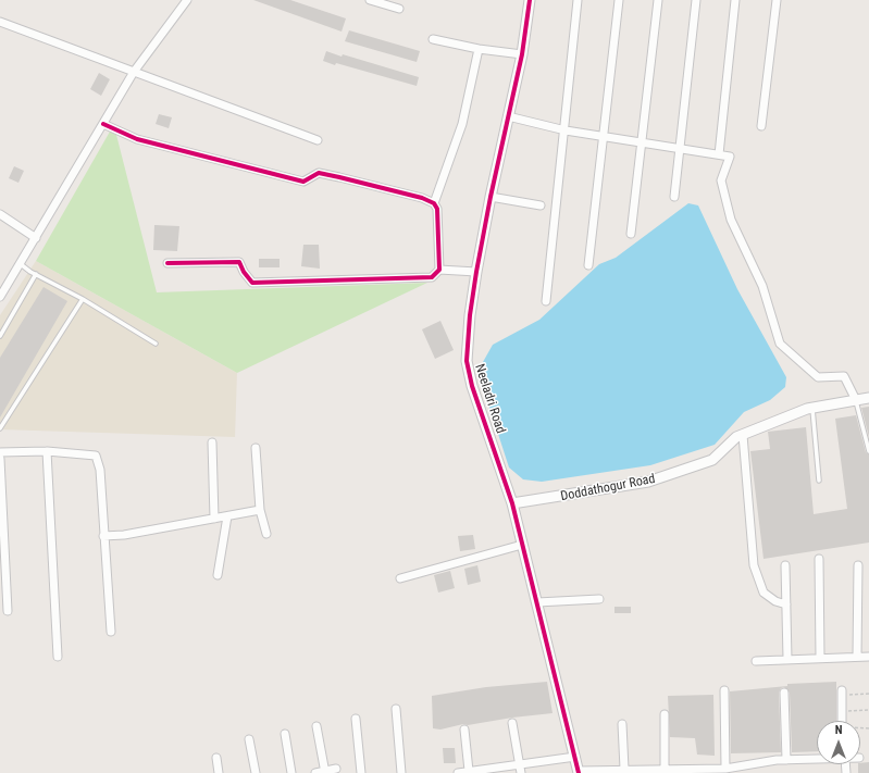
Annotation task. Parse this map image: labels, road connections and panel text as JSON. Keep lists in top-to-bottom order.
{
  "streets": {
    "street": ["Neeladri Road", "Doddathogur Road"]
  },
  "crossings": [
    ["Neeladri Road", "Doddathogur Road"]
  ],
  "north": "top"
}
